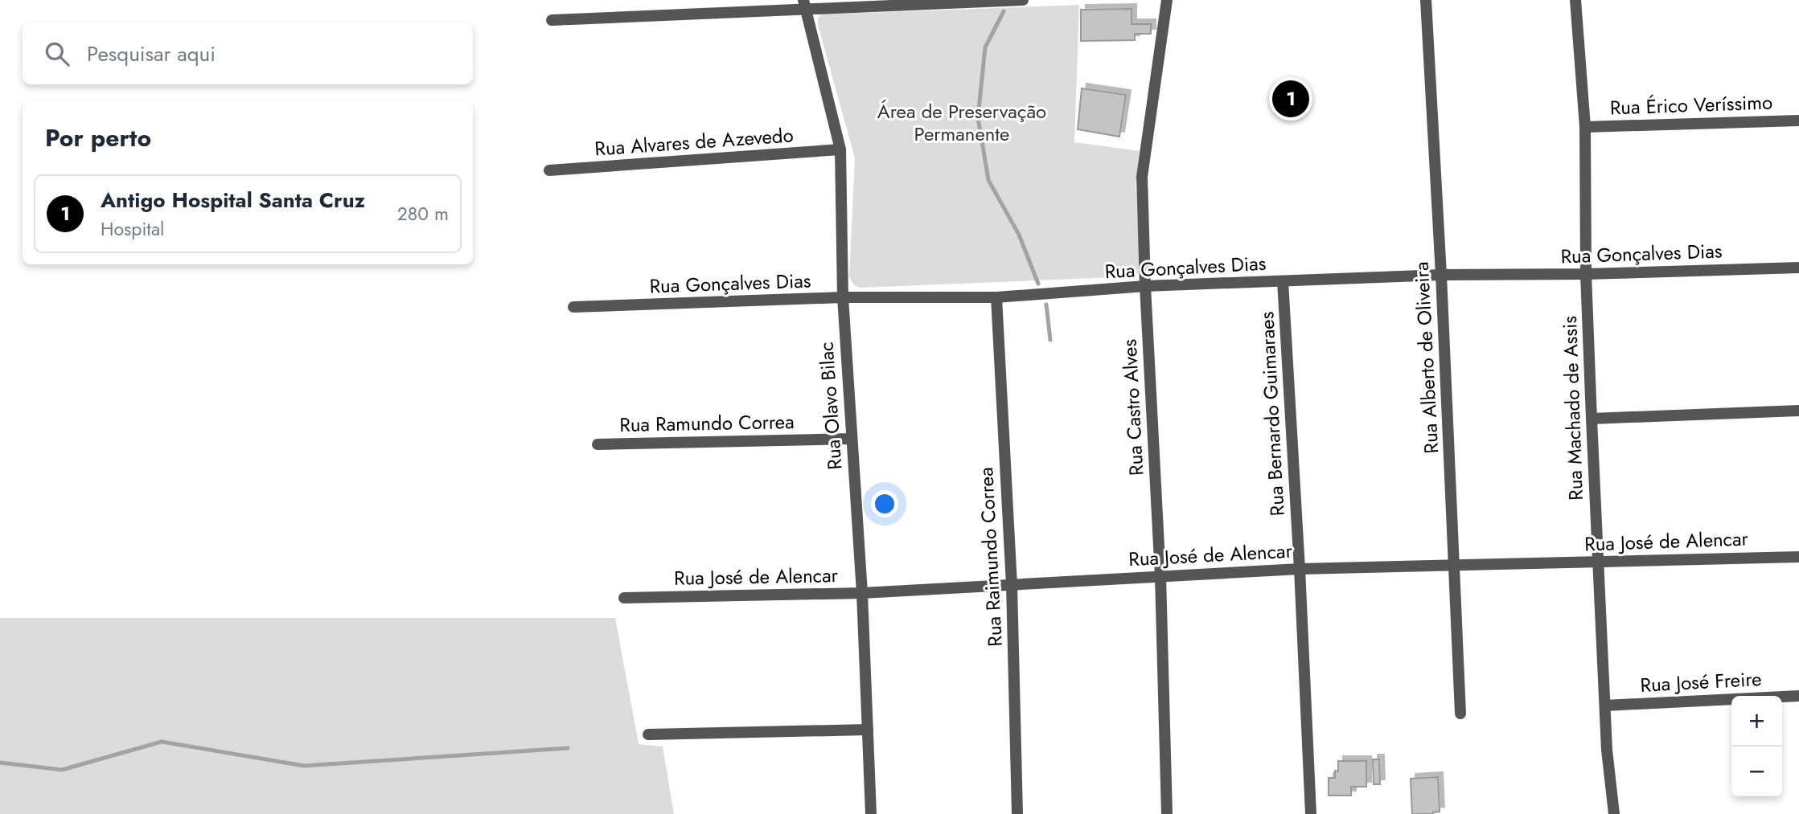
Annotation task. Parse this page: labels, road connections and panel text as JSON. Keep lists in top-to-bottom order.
{
  "streets": {
    "street": [
      "Rua Érico Veríssimo",
      "Rua Alvares de Azevedo",
      "Rua Gonçalves Dias",
      "Rua Alberto de Oliveira",
      "Rua Olavo Bilac",
      "Rua Castro Alves",
      "Rua Machado de Assis",
      "Rua Bernardo Guimaraes",
      "Rua Ramundo Correa",
      "Rua José de Alencar",
      "Rua Raimundo Correa",
      "Rua José Freire"
    ]
  },
  "crossings": [
    ["Rua Érico Veríssimo", "Rua Machado de Assis"],
    ["Rua Alvares de Azevedo", "Rua Olavo Bilac"],
    ["Rua Gonçalves Dias", "Rua Alberto de Oliveira"],
    ["Rua Gonçalves Dias", "Rua Olavo Bilac"],
    ["Rua Gonçalves Dias", "Rua Castro Alves"],
    ["Rua Gonçalves Dias", "Rua Machado de Assis"],
    ["Rua Gonçalves Dias", "Rua Bernardo Guimaraes"],
    ["Rua Gonçalves Dias", "Rua Raimundo Correa"],
    ["Rua Alberto de Oliveira", "Rua José de Alencar"],
    ["Rua Olavo Bilac", "Rua Ramundo Correa"],
    ["Rua Olavo Bilac", "Rua José de Alencar"],
    ["Rua Castro Alves", "Rua José de Alencar"],
    ["Rua Machado de Assis", "Rua José de Alencar"],
    ["Rua Machado de Assis", "Rua José Freire"],
    ["Rua Bernardo Guimaraes", "Rua José de Alencar"],
    ["Rua José de Alencar", "Rua Raimundo Correa"]
  ],
  "parks": ["Área de Preservação Permanente"],
  "page": {
    "search": "Pesquisar aqui",
    "pins": "1",
    "heading": "Por perto",
    "list": [
      {
        "mark": "1",
        "name": "Antigo Hospital Santa Cruz",
        "note": "Hospital",
        "value": "280 m"
      }
    ],
    "map_buttons": ["+", "−"]
  }
}
